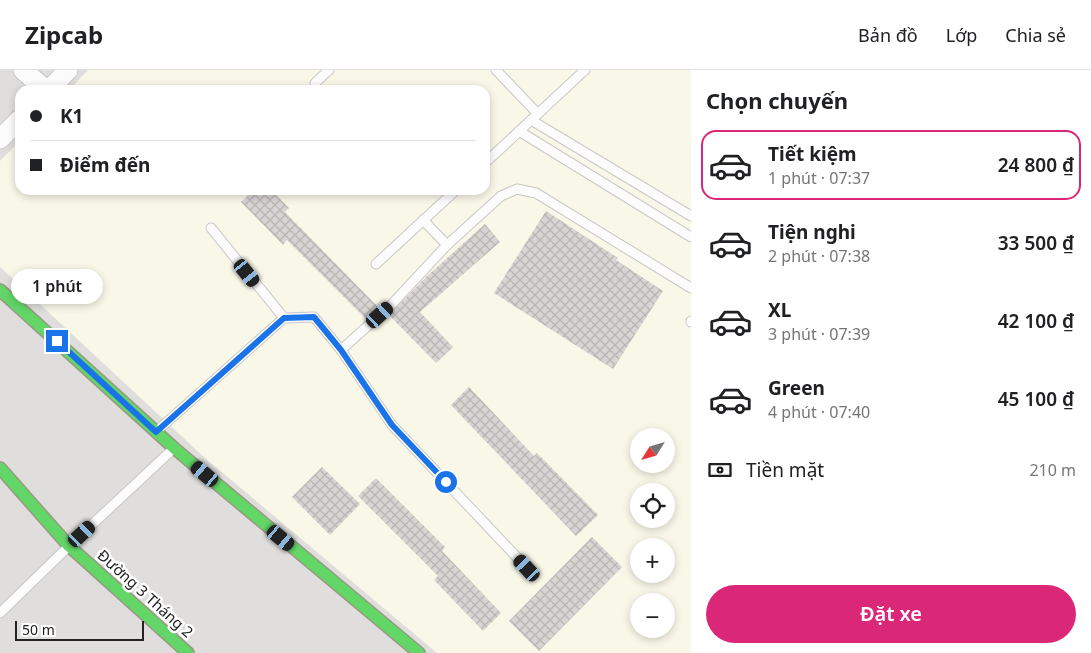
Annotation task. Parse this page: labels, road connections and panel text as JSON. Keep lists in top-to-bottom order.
{
  "streets": {
    "street": ["Đường 3 Tháng 2"]
  },
  "scale_bar": "50 m",
  "north": "bottom left",
  "page": {
    "header": "Zipcab",
    "nav": ["Bản đồ", "Lớp", "Chia sẻ"],
    "heading": "Chọn chuyến",
    "banner": ["K1", "Điểm đến"],
    "list": [
      {
        "name": "Tiết kiệm",
        "note": "1 phút · 07:37",
        "value": "24 800 ₫"
      },
      {
        "name": "Tiện nghi",
        "note": "2 phút · 07:38",
        "value": "33 500 ₫"
      },
      {
        "name": "XL",
        "note": "3 phút · 07:39",
        "value": "42 100 ₫"
      },
      {
        "name": "Green",
        "note": "4 phút · 07:40",
        "value": "45 100 ₫"
      }
    ],
    "bubble": "1 phút",
    "map_buttons": ["+", "−"],
    "pay": ["Tiền mặt", "210 m"],
    "buttons": "Đặt xe",
    "scale": "50 m"
  }
}
